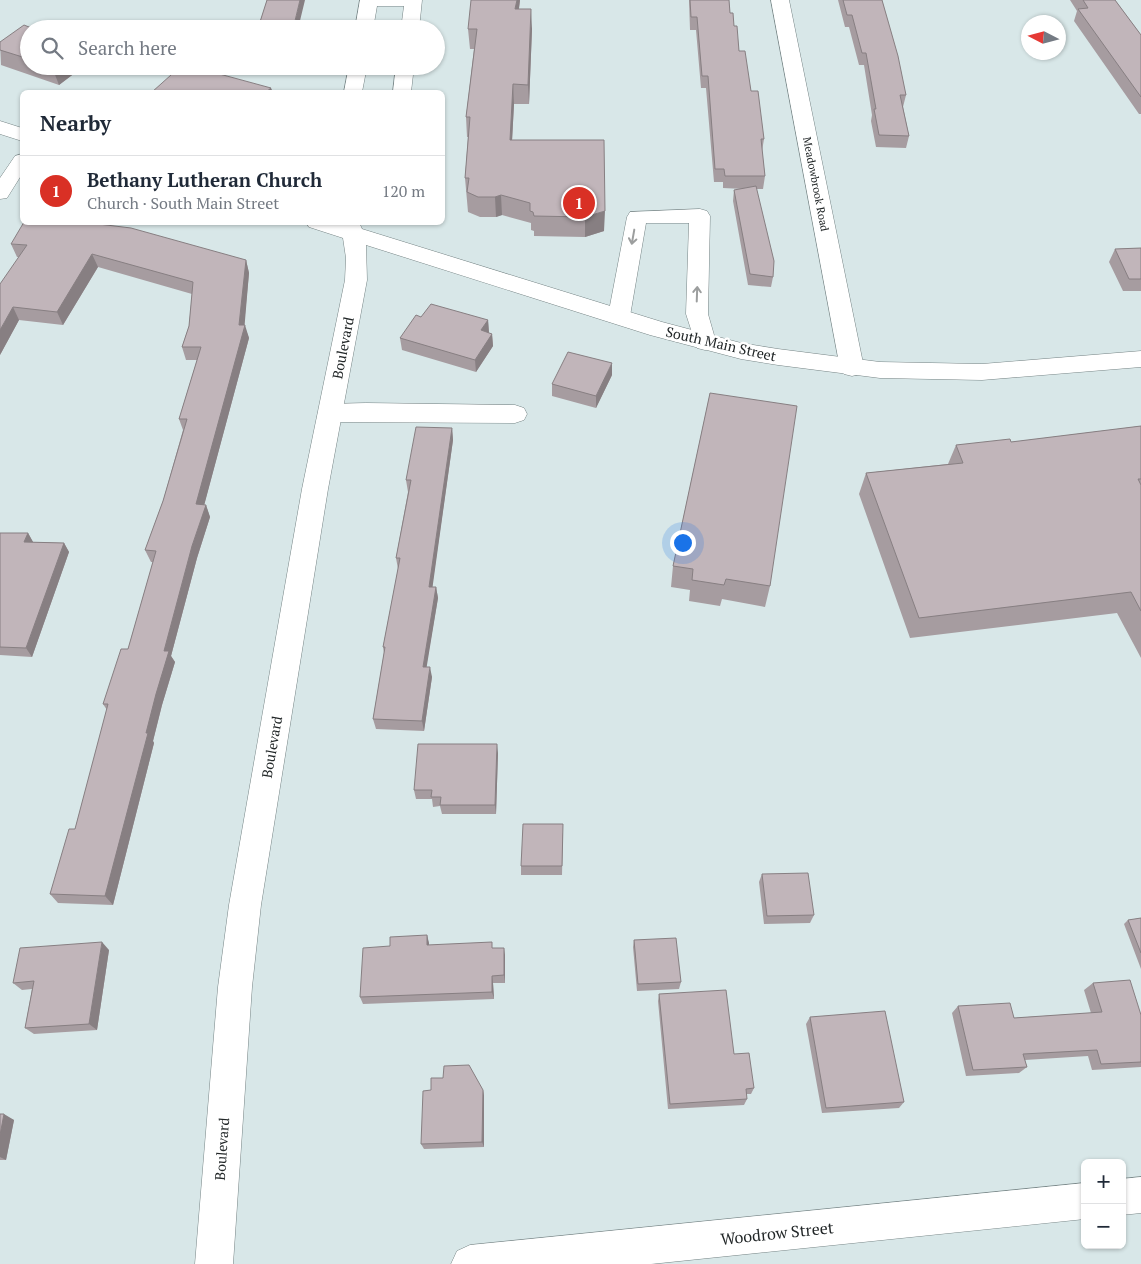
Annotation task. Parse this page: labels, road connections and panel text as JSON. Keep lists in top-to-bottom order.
{
  "streets": {
    "main road": [
      "Meadowbrook Road",
      "South Main Street",
      "Boulevard",
      "Woodrow Street"
    ]
  },
  "crossings": [
    ["Meadowbrook Road", "South Main Street"],
    ["South Main Street", "Boulevard"]
  ],
  "north": "left",
  "page": {
    "search": "Search here",
    "heading": "Nearby",
    "list": [
      {
        "mark": "1",
        "name": "Bethany Lutheran Church",
        "note": "Church · South Main Street",
        "value": "120 m"
      }
    ],
    "pins": "1",
    "map_buttons": ["+", "−"]
  }
}
